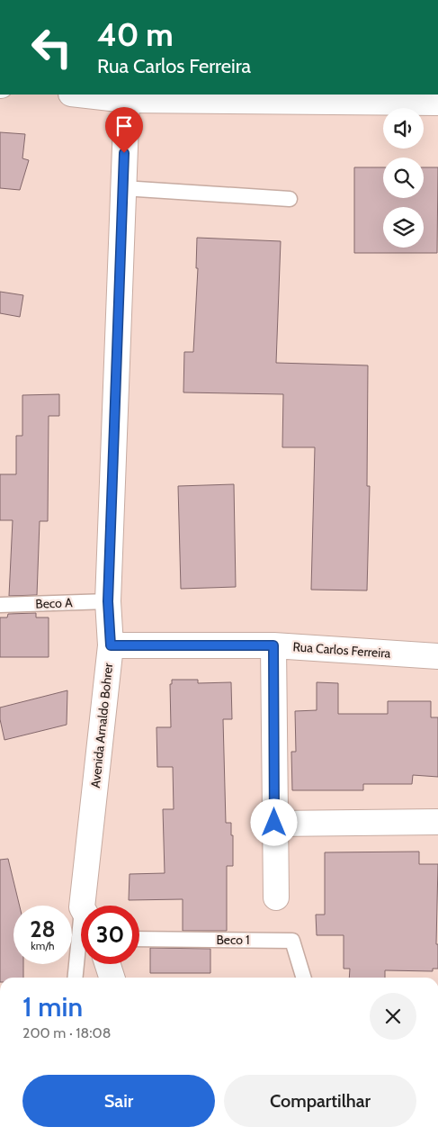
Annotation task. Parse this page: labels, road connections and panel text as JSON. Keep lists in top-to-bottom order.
{
  "streets": {
    "street": ["Rua Carlos Ferreira", "Avenida Arnaldo Bohrer"],
    "lane": ["Beco A", "Beco 1"]
  },
  "crossings": [
    ["Beco A", "Avenida Arnaldo Bohrer"],
    ["Rua Carlos Ferreira", "Avenida Arnaldo Bohrer"]
  ],
  "page": {
    "turn": ["40 m", "Rua Carlos Ferreira"],
    "speed": "28 km/h",
    "limit": "30",
    "heading": ["1 min", "200 m · 18:08"],
    "buttons": ["Sair", "Compartilhar"]
  }
}
